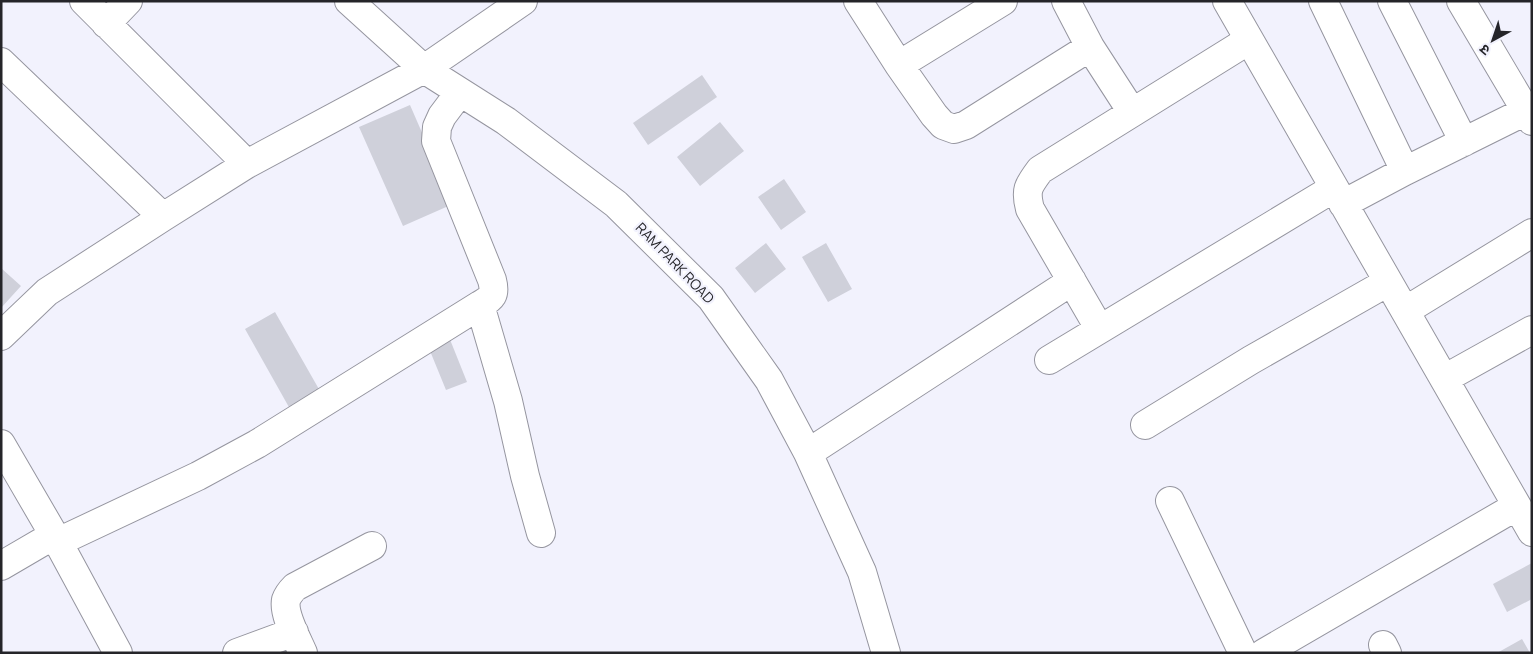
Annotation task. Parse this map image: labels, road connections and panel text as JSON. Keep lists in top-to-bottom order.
{
  "streets": {
    "street": ["RAM PARK ROAD"]
  },
  "north": "bottom left"
}
